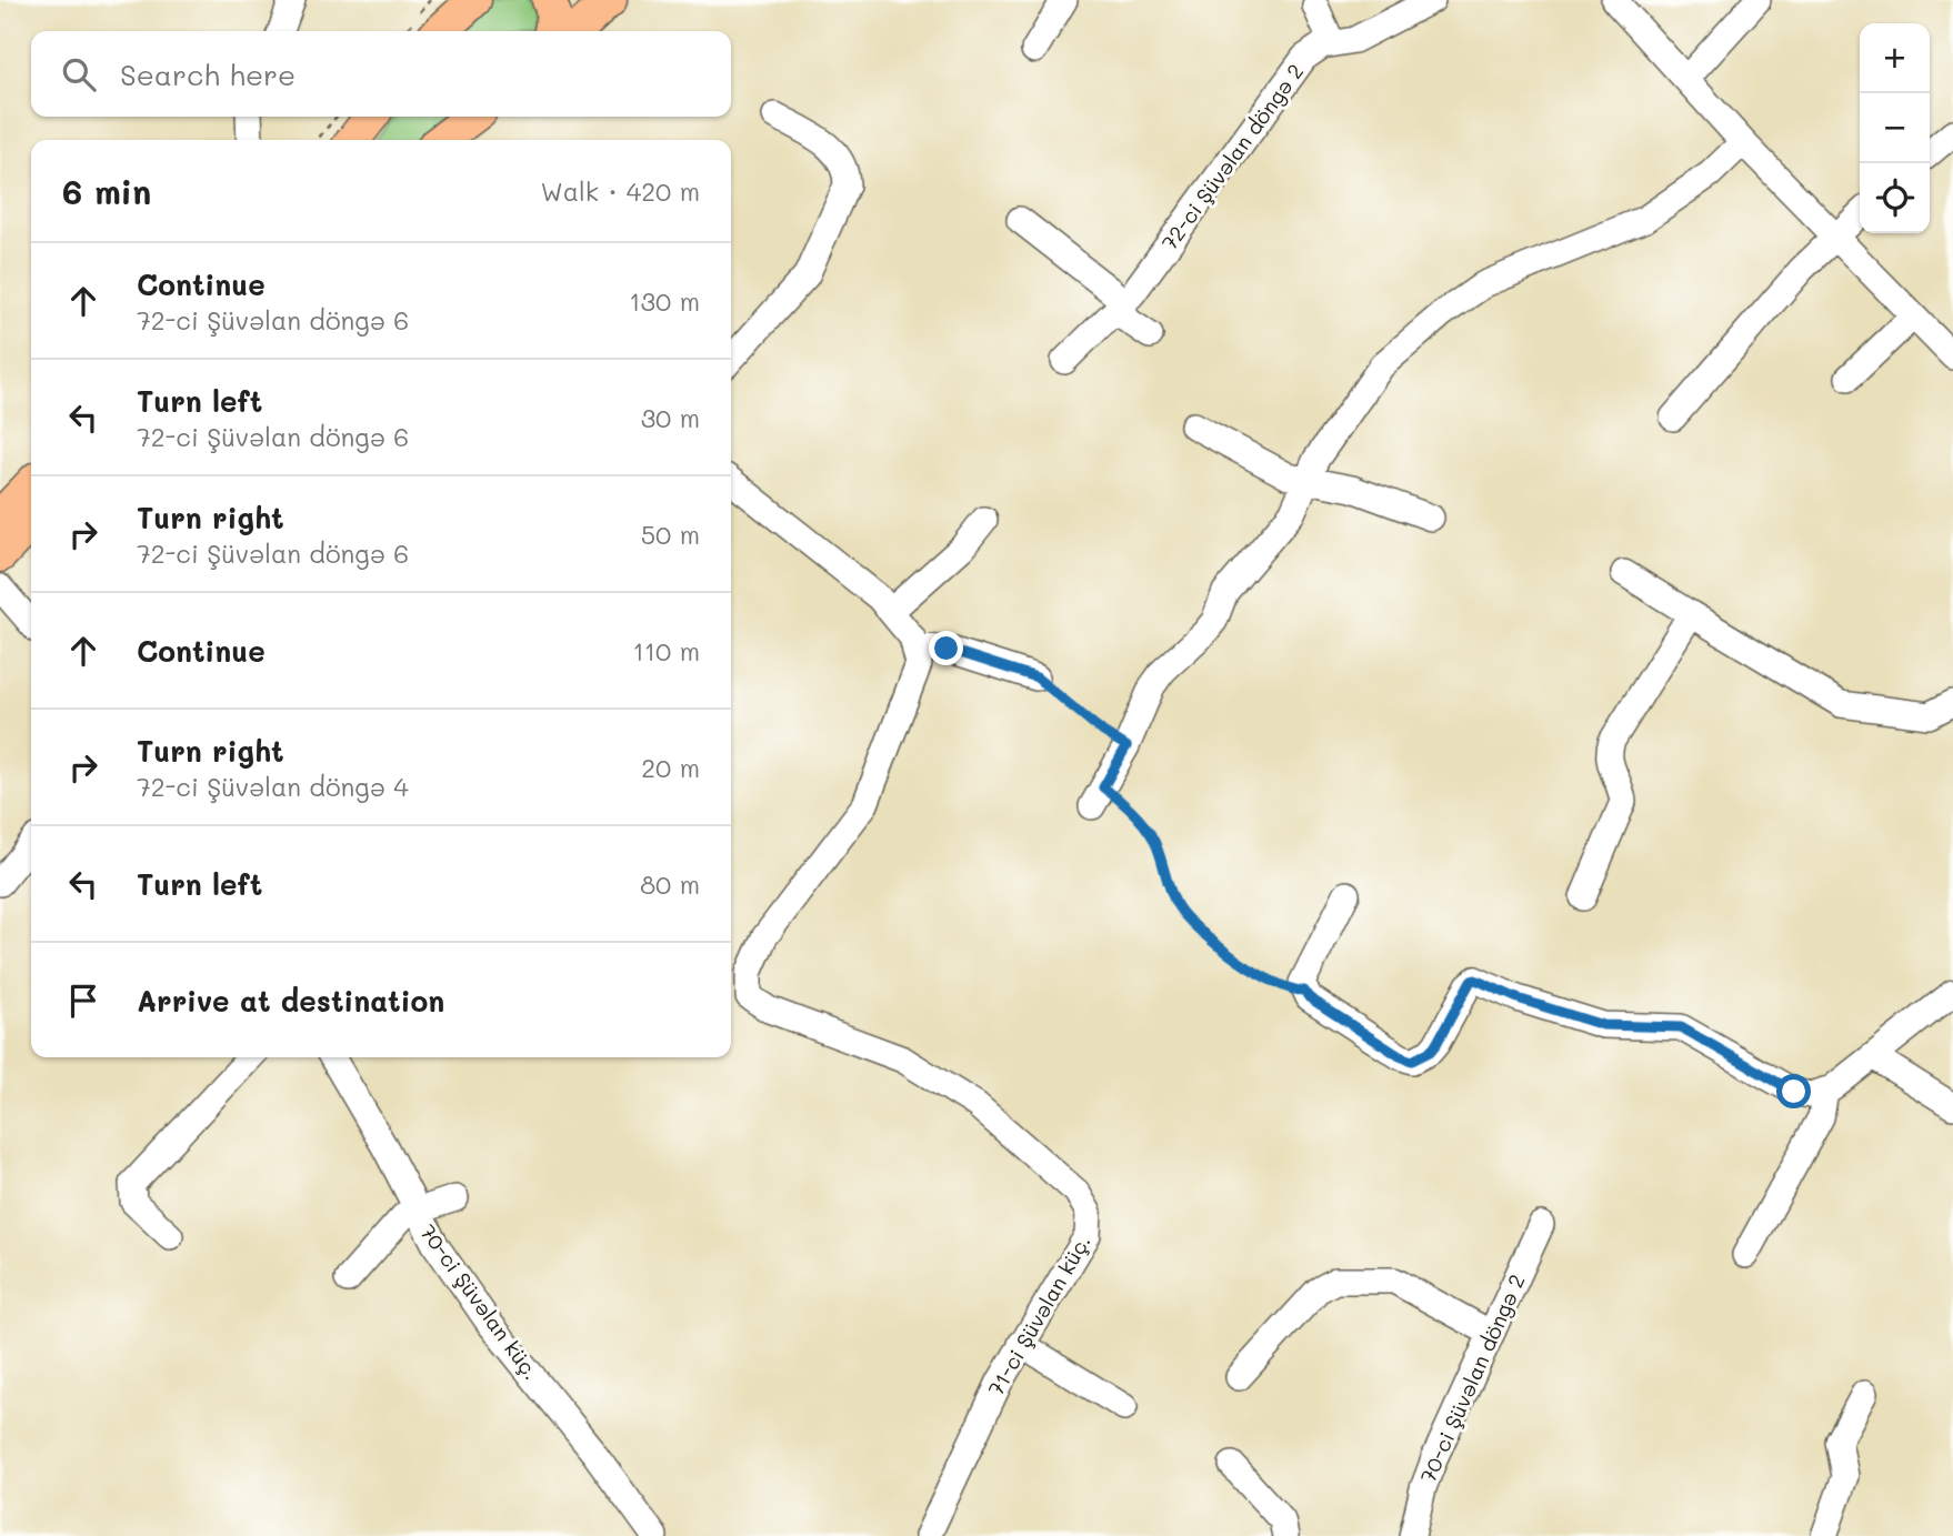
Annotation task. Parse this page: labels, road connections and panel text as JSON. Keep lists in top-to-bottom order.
{
  "streets": {
    "street": [
      "72-ci Şüvəlan döngə 2",
      "70-ci Şüvəlan küç.",
      "71-ci Şüvəlan küç.",
      "70-ci Şüvəlan döngə 2"
    ]
  },
  "page": {
    "map_buttons": ["+", "−"],
    "search": "Search here",
    "heading": ["6 min", "Walk · 420 m"],
    "list": [
      ["Continue", "72-ci Şüvəlan döngə 6", "130 m"],
      ["Turn left", "72-ci Şüvəlan döngə 6", "30 m"],
      ["Turn right", "72-ci Şüvəlan döngə 6", "50 m"],
      ["Continue", "110 m"],
      ["Turn right", "72-ci Şüvəlan döngə 4", "20 m"],
      ["Turn left", "80 m"],
      "Arrive at destination"
    ]
  }
}
